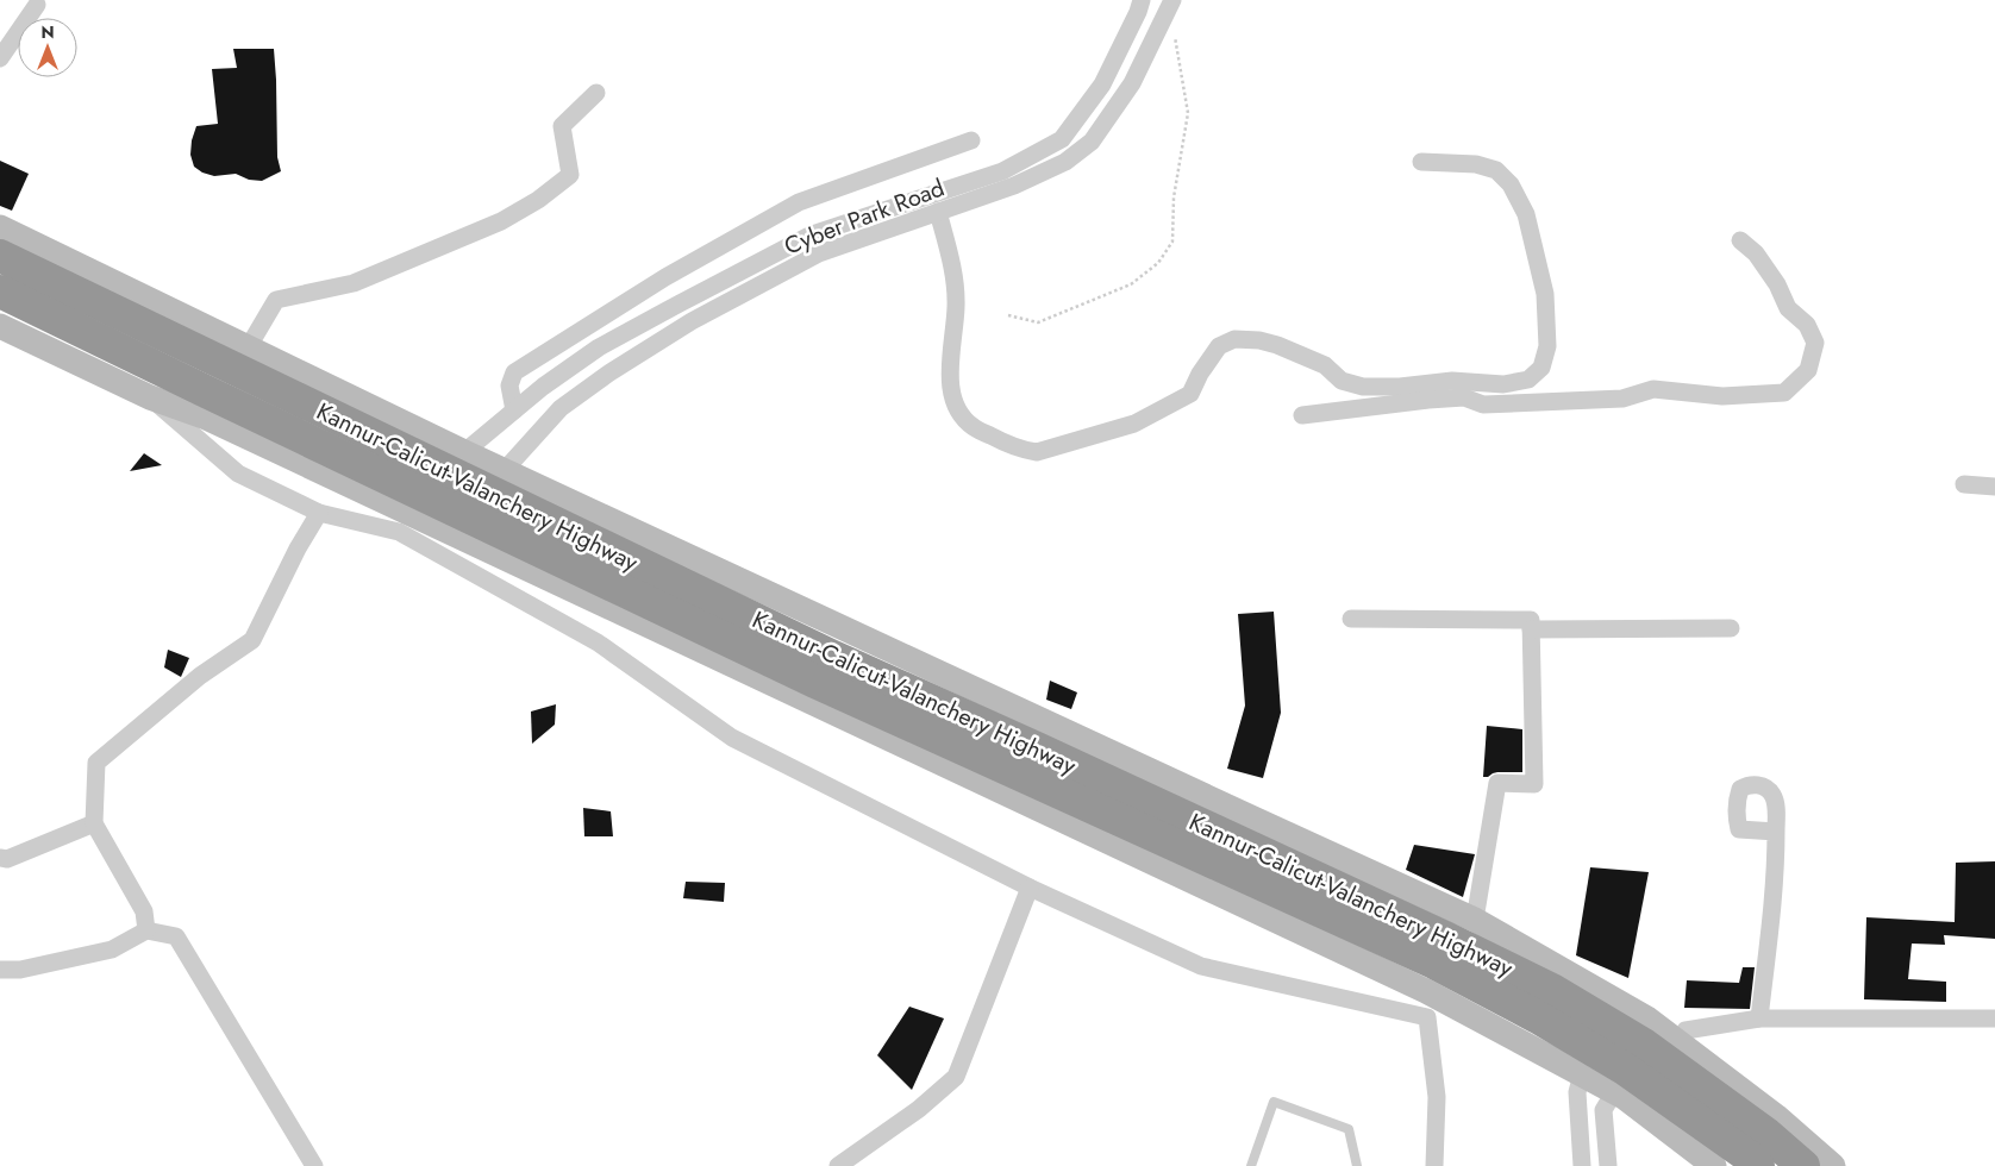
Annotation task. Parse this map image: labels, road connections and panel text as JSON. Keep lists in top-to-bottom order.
{
  "streets": {
    "highway": ["Kannur-Calicut-Valanchery Highway"],
    "street": ["Cyber Park Road"]
  },
  "north": "top"
}
